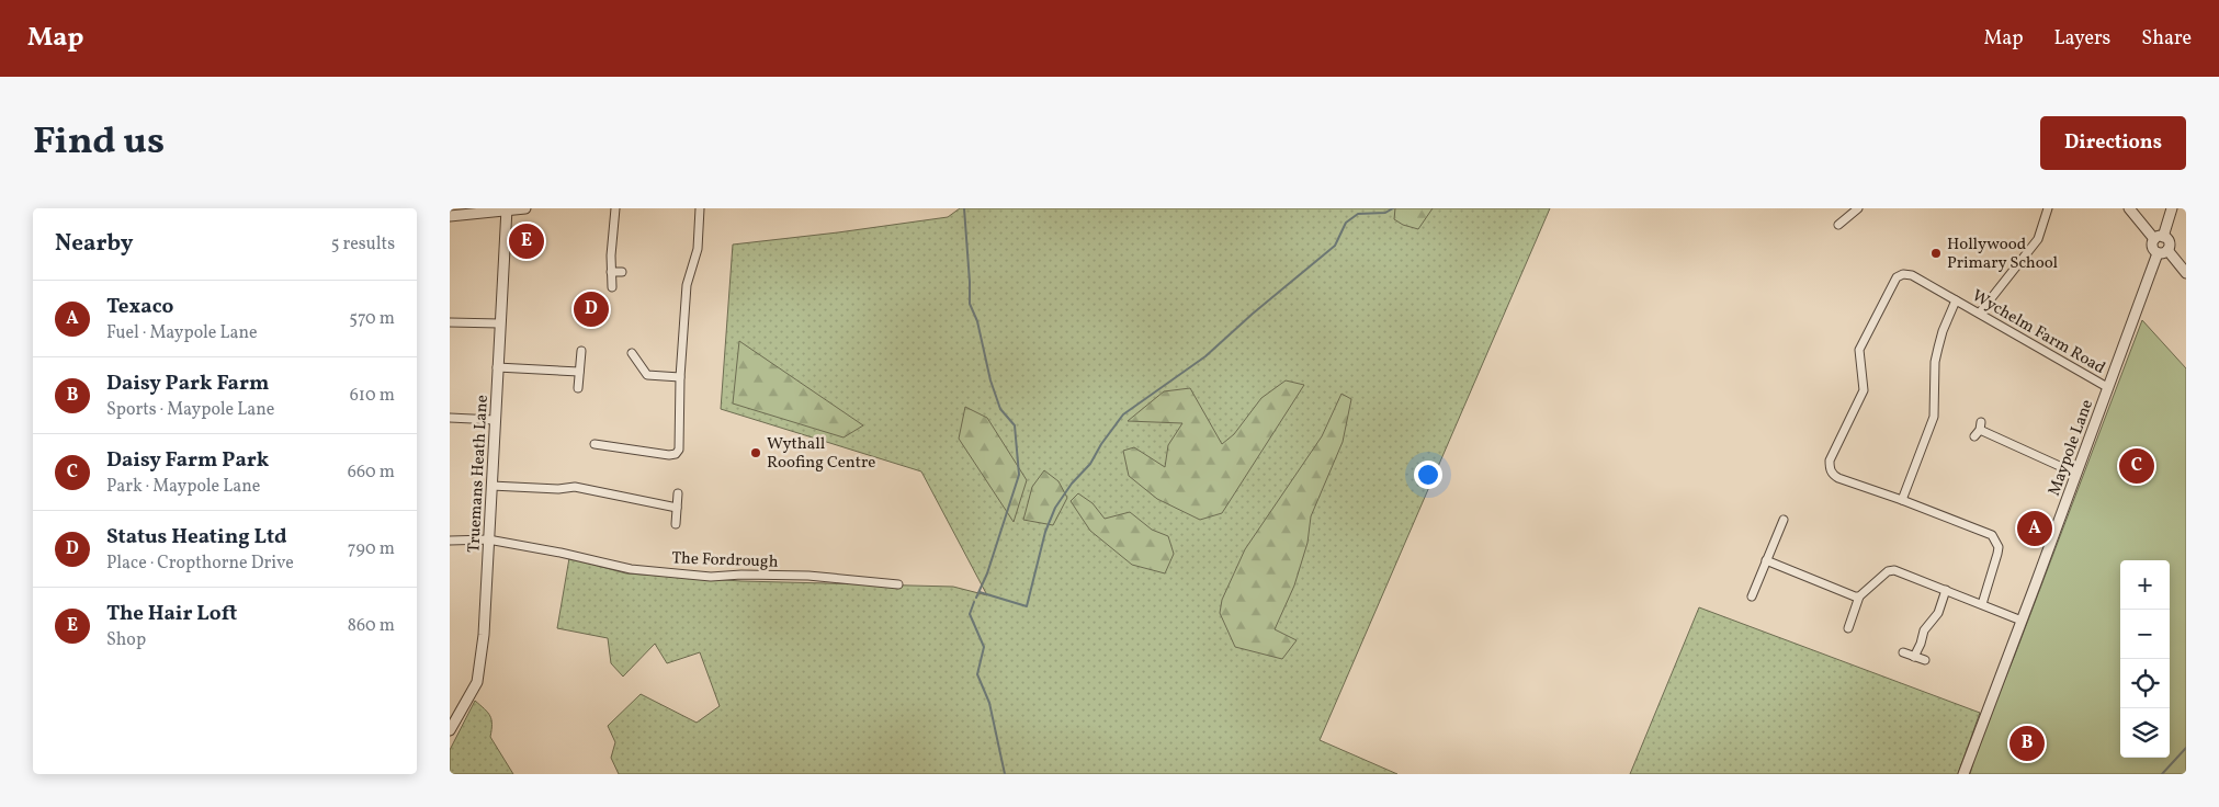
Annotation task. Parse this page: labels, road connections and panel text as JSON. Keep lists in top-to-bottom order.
{
  "streets": {
    "street": [
      "Wychelm Farm Road",
      "Maypole Lane",
      "Truemans Heath Lane",
      "The Fordrough"
    ]
  },
  "crossings": [
    ["Wychelm Farm Road", "Maypole Lane"],
    ["Truemans Heath Lane", "The Fordrough"]
  ],
  "places": ["Hollywood Primary School", "Wythall Roofing Centre"],
  "page": {
    "header": "Map",
    "nav": ["Map", "Layers", "Share"],
    "title": "Find us",
    "buttons": "Directions",
    "heading": ["Nearby", "5 results"],
    "pins": [
      "E",
      "D",
      "C",
      "A",
      "B"
    ],
    "list": [
      {
        "mark": "A",
        "name": "Texaco",
        "note": "Fuel · Maypole Lane",
        "value": "570 m"
      },
      {
        "mark": "B",
        "name": "Daisy Park Farm",
        "note": "Sports · Maypole Lane",
        "value": "610 m"
      },
      {
        "mark": "C",
        "name": "Daisy Farm Park",
        "note": "Park · Maypole Lane",
        "value": "660 m"
      },
      {
        "mark": "D",
        "name": "Status Heating Ltd",
        "note": "Place · Cropthorne Drive",
        "value": "790 m"
      },
      {
        "mark": "E",
        "name": "The Hair Loft",
        "note": "Shop",
        "value": "860 m"
      }
    ],
    "map_buttons": ["+", "−"]
  }
}
